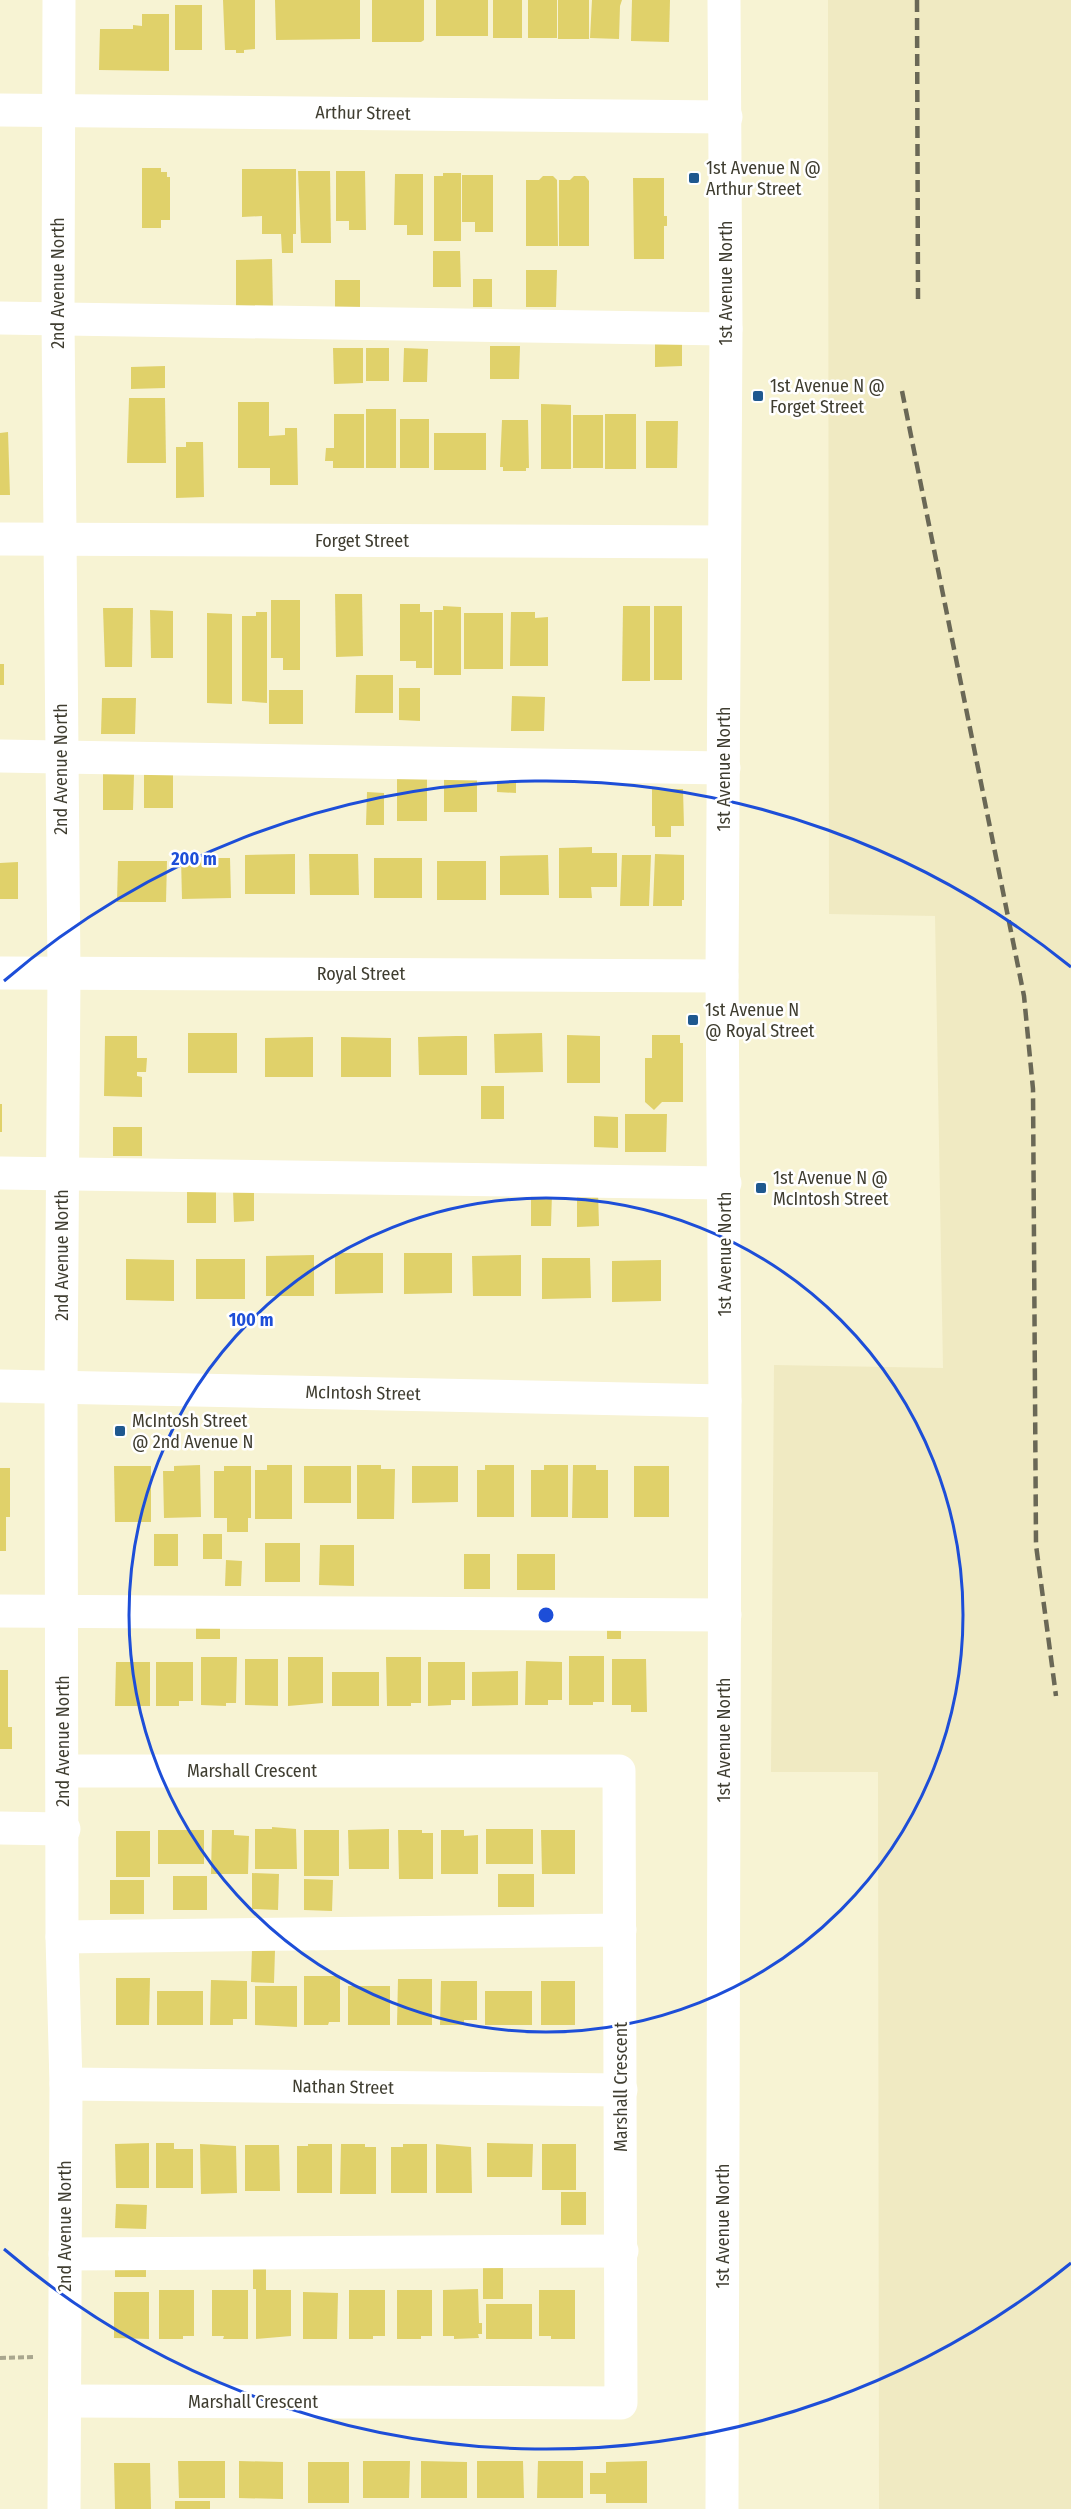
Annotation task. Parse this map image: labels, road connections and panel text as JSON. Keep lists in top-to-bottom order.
{
  "streets": {
    "street": [
      "Arthur Street",
      "2nd Avenue North",
      "1st Avenue North",
      "Forget Street",
      "Royal Street",
      "McIntosh Street",
      "Marshall Crescent",
      "Nathan Street"
    ]
  },
  "crossings": [
    ["Arthur Street", "2nd Avenue North"],
    ["Arthur Street", "1st Avenue North"],
    ["2nd Avenue North", "Forget Street"],
    ["2nd Avenue North", "Royal Street"],
    ["2nd Avenue North", "McIntosh Street"],
    ["2nd Avenue North", "Marshall Crescent"],
    ["2nd Avenue North", "Nathan Street"],
    ["1st Avenue North", "Forget Street"],
    ["1st Avenue North", "Royal Street"],
    ["1st Avenue North", "McIntosh Street"],
    ["Marshall Crescent", "Nathan Street"]
  ],
  "places": {
    "transit": [
      "1st Avenue N @ Arthur Street",
      "1st Avenue N @ Forget Street",
      "1st Avenue N @ Royal Street",
      "1st Avenue N @ McIntosh Street",
      "McIntosh Street @ 2nd Avenue N"
    ]
  },
  "rings": ["200 m", "100 m"]
}
